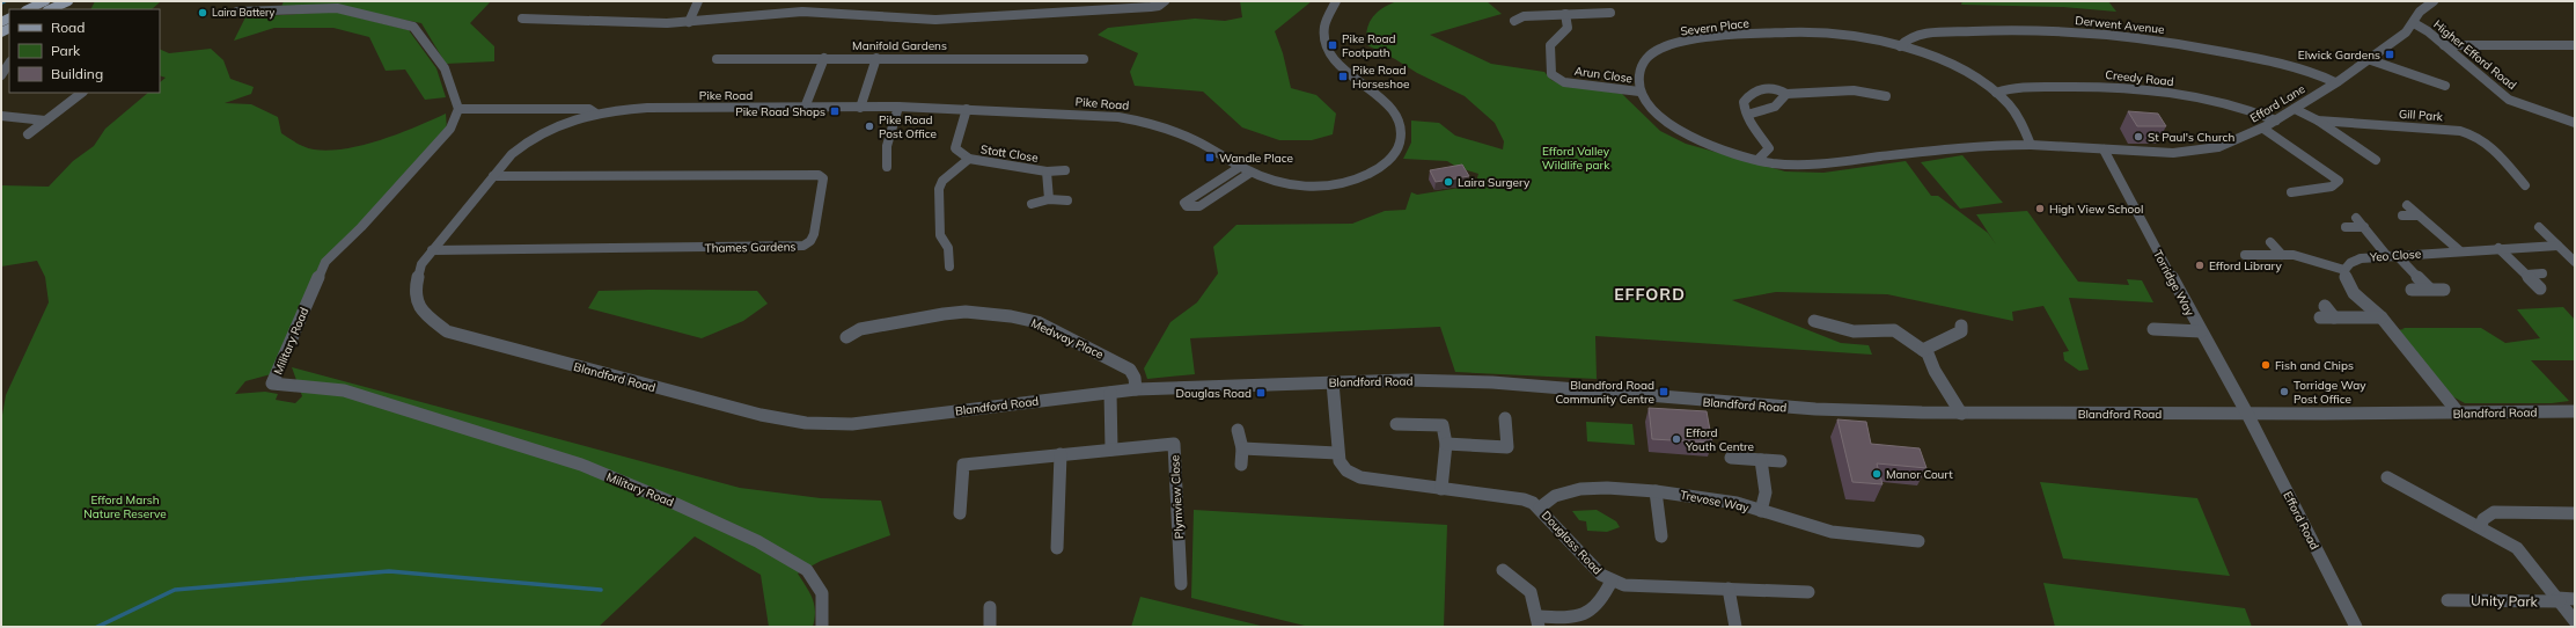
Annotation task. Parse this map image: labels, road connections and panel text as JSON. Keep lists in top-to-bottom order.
{
  "streets": {
    "street": [
      "Derwent Avenue",
      "Severn Place",
      "Manifold Gardens",
      "Higher Efford Road",
      "Arun Close",
      "Creedy Road",
      "Pike Road",
      "Efford Lane",
      "Gill Park",
      "Stott Close",
      "Thames Gardens",
      "Yeo Close",
      "Torridge Way",
      "Medway Place",
      "Military Road",
      "Blandford Road",
      "Plymview Close",
      "Trevose Way",
      "Efford Road",
      "Douglass Road",
      "Unity Park"
    ]
  },
  "crossings": [
    ["Derwent Avenue", "Severn Place"],
    ["Derwent Avenue", "Efford Lane"],
    ["Severn Place", "Arun Close"],
    ["Severn Place", "Creedy Road"],
    ["Higher Efford Road", "Efford Lane"],
    ["Creedy Road", "Efford Lane"],
    ["Pike Road", "Stott Close"],
    ["Pike Road", "Military Road"],
    ["Pike Road", "Blandford Road"],
    ["Efford Lane", "Gill Park"],
    ["Efford Lane", "Torridge Way"],
    ["Thames Gardens", "Blandford Road"],
    ["Torridge Way", "Blandford Road"],
    ["Torridge Way", "Efford Road"],
    ["Medway Place", "Blandford Road"],
    ["Blandford Road", "Efford Road"],
    ["Trevose Way", "Douglass Road"]
  ],
  "districts": ["EFFORD"],
  "parks": ["Efford Valley Wildlife park", "Efford Marsh Nature Reserve"],
  "places": {
    "other": [
      "Laira Battery",
      "Pike Road Post Office",
      "St Paul's Church",
      "Laira Surgery",
      "High View School",
      "Efford Library",
      "Fish and Chips",
      "Torridge Way Post Office",
      "Efford Youth Centre",
      "Manor Court"
    ],
    "transit": [
      "Pike Road Footpath",
      "Elwick Gardens",
      "Pike Road Horseshoe",
      "Pike Road Shops",
      "Wandle Place",
      "Blandford Road Community Centre",
      "Douglas Road"
    ]
  },
  "legend": ["Road", "Park", "Building"]
}
